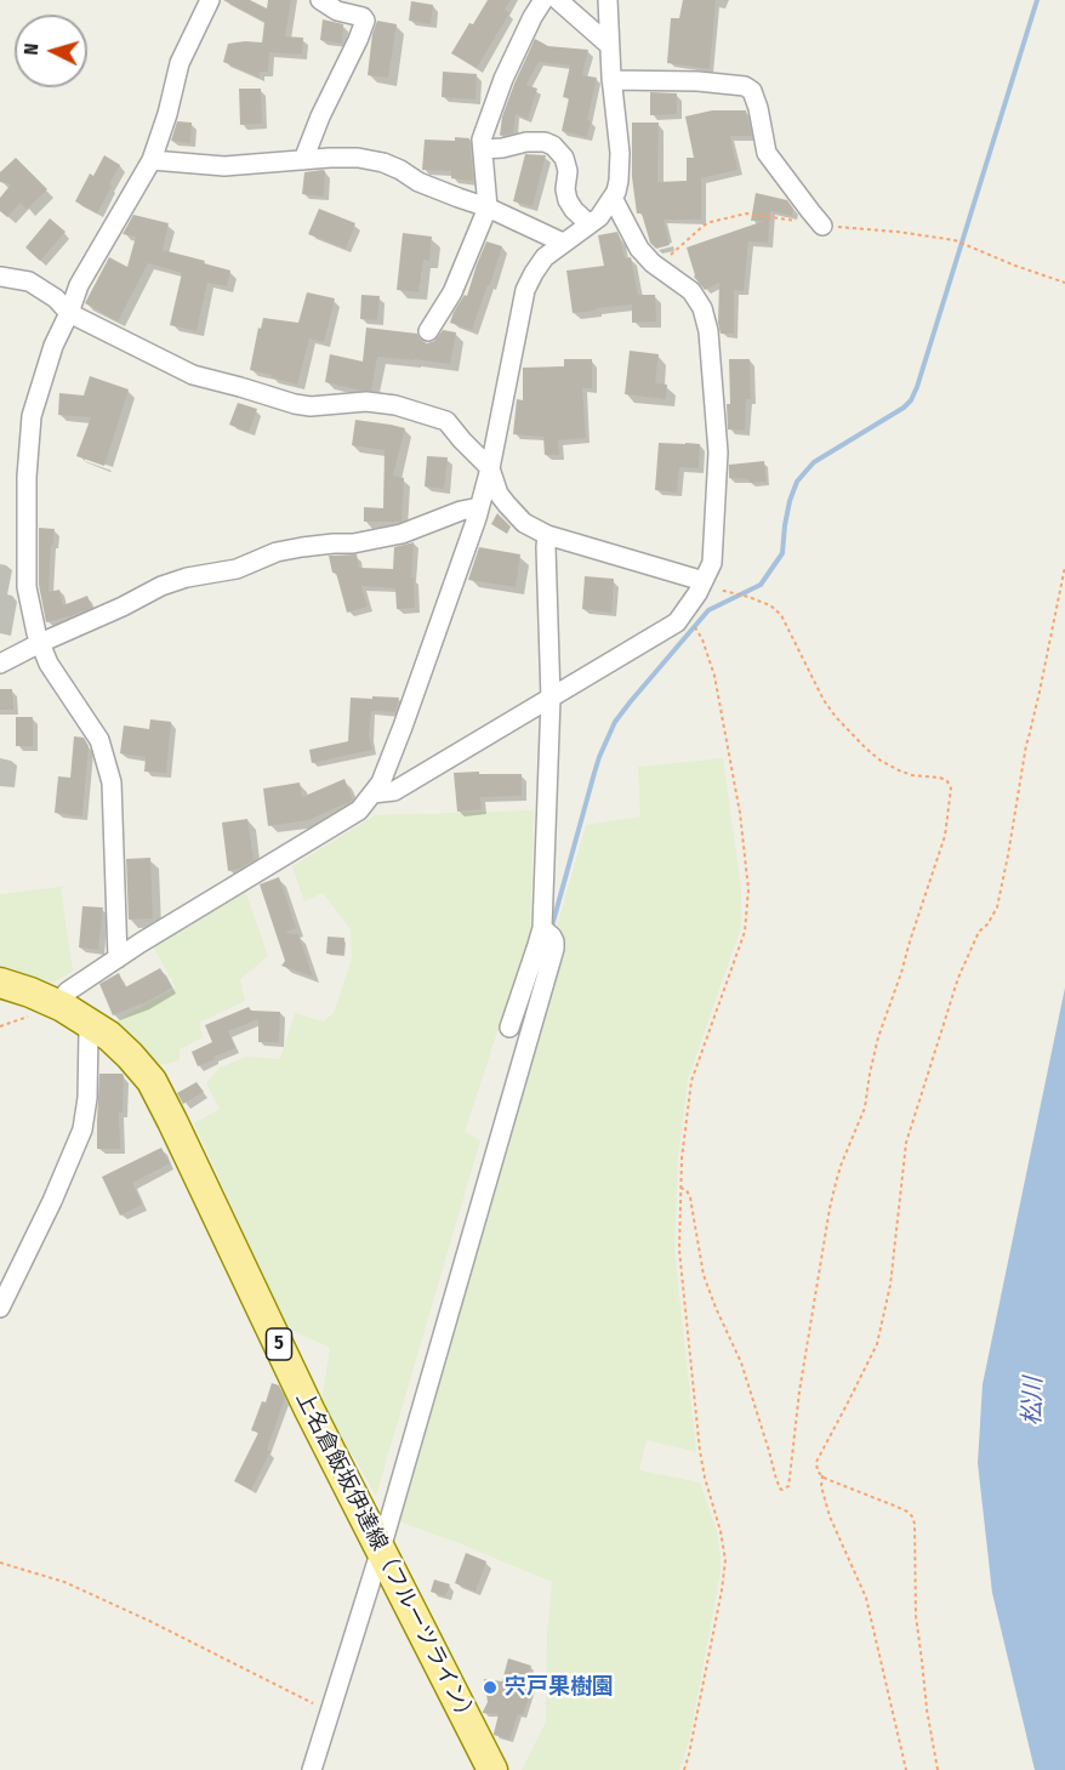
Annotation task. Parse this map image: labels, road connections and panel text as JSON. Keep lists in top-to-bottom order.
{
  "streets": {
    "main road": ["5", "上名倉飯坂伊達線（フルーツライン）"]
  },
  "water": ["松川"],
  "places": ["宍戸果樹園"],
  "north": "left"
}
